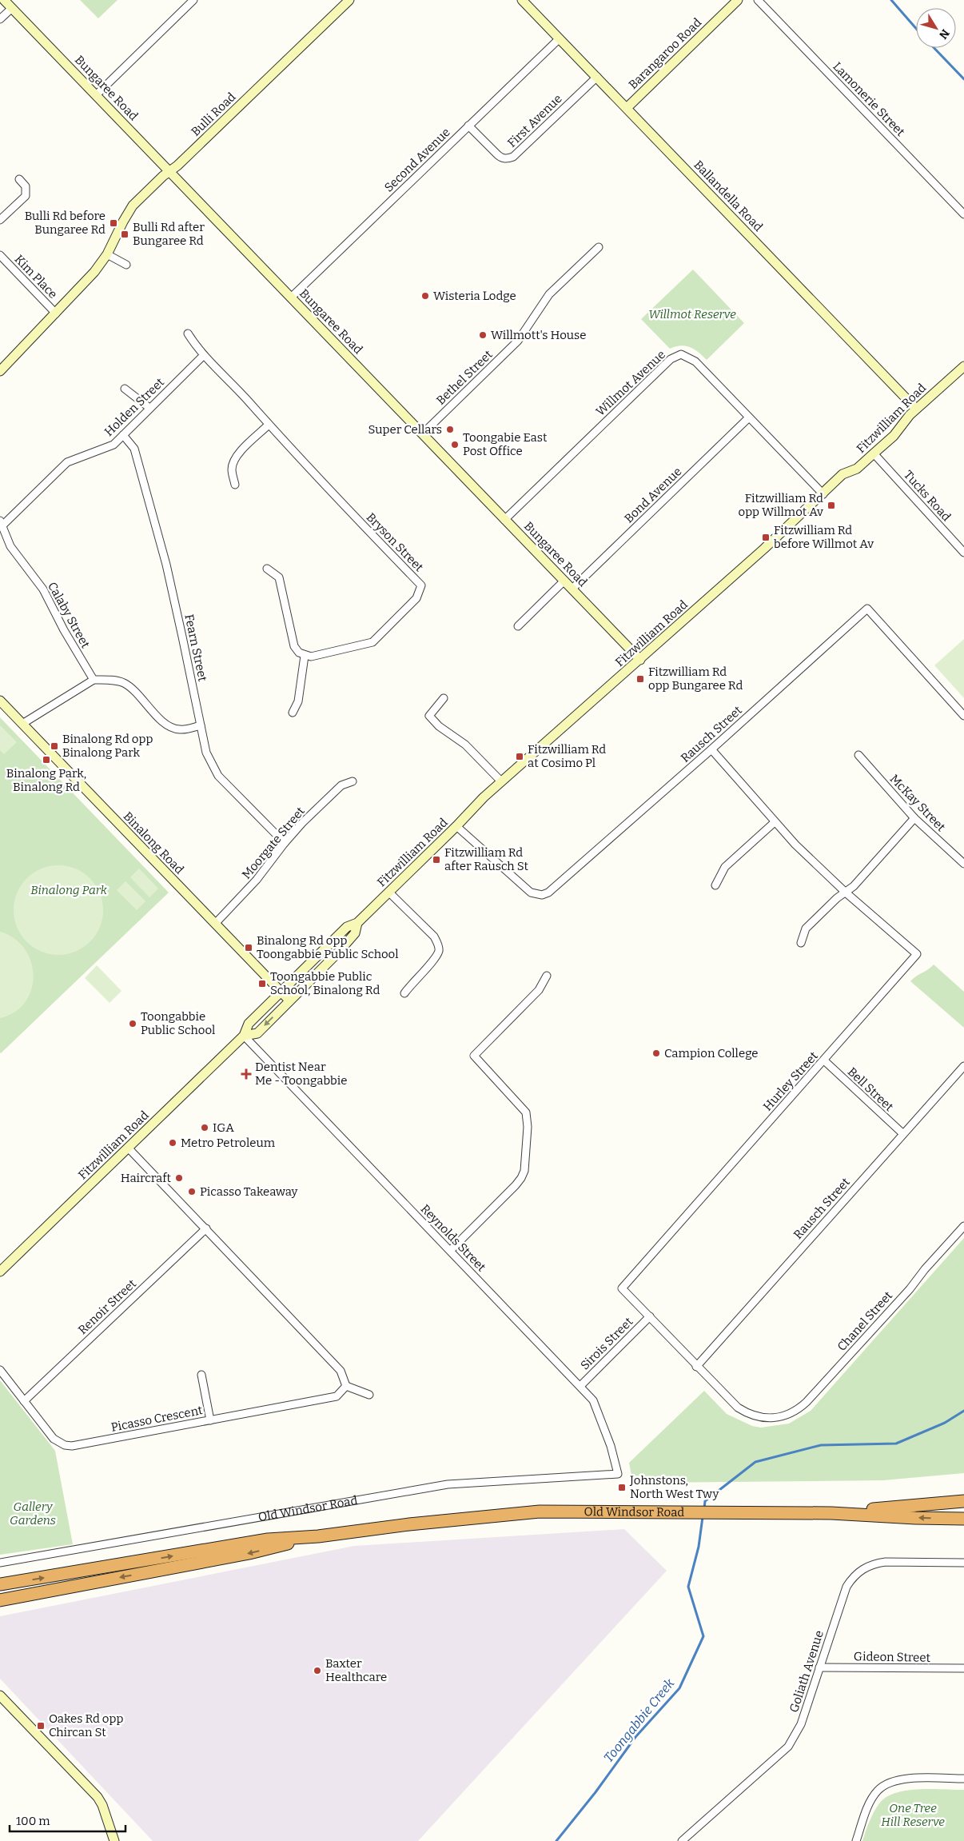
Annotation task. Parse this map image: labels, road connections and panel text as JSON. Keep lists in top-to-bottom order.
{
  "streets": {
    "highway": ["Old Windsor Road"],
    "street": [
      "Barangaroo Road",
      "Bungaree Road",
      "Lamonerie Street",
      "Bulli Road",
      "First Avenue",
      "Second Avenue",
      "Ballandella Road",
      "Kim Place",
      "Bethel Street",
      "Willmot Avenue",
      "Holden Street",
      "Fitzwilliam Road",
      "Bond Avenue",
      "Tucks Road",
      "Bryson Street",
      "Calaby Street",
      "Fearn Street",
      "Rausch Street",
      "McKay Street",
      "Binalong Road",
      "Moorgate Street",
      "Hurley Street",
      "Bell Street",
      "Reynolds Street",
      "Renoir Street",
      "Chanel Street",
      "Sirois Street",
      "Picasso Crescent",
      "Gideon Street",
      "Goliath Avenue"
    ]
  },
  "crossings": [
    ["Barangaroo Road", "Ballandella Road"],
    ["Bungaree Road", "Bulli Road"],
    ["Bungaree Road", "Second Avenue"],
    ["Bungaree Road", "Bethel Street"],
    ["Bungaree Road", "Willmot Avenue"],
    ["Bungaree Road", "Fitzwilliam Road"],
    ["Bungaree Road", "Bond Avenue"],
    ["Bulli Road", "Kim Place"],
    ["First Avenue", "Second Avenue"],
    ["First Avenue", "Ballandella Road"],
    ["Second Avenue", "Ballandella Road"],
    ["Ballandella Road", "Fitzwilliam Road"],
    ["Willmot Avenue", "Fitzwilliam Road"],
    ["Willmot Avenue", "Bond Avenue"],
    ["Holden Street", "Bryson Street"],
    ["Holden Street", "Calaby Street"],
    ["Holden Street", "Fearn Street"],
    ["Fitzwilliam Road", "Tucks Road"],
    ["Fitzwilliam Road", "Rausch Street"],
    ["Fitzwilliam Road", "Binalong Road"],
    ["Fitzwilliam Road", "Reynolds Street"],
    ["Fearn Street", "Moorgate Street"],
    ["Rausch Street", "Hurley Street"],
    ["Rausch Street", "Bell Street"],
    ["Binalong Road", "Moorgate Street"],
    ["Hurley Street", "Bell Street"],
    ["Hurley Street", "Chanel Street"],
    ["Hurley Street", "Sirois Street"],
    ["Reynolds Street", "Sirois Street"],
    ["Reynolds Street", "Old Windsor Road"],
    ["Renoir Street", "Picasso Crescent"],
    ["Gideon Street", "Goliath Avenue"]
  ],
  "water": ["Toongabbie Creek"],
  "parks": [
    "Willmot Reserve",
    "Binalong Park",
    "Gallery Gardens",
    "One Tree Hill Reserve"
  ],
  "places": {
    "transit": [
      "Bulli Rd before Bungaree Rd",
      "Bulli Rd after Bungaree Rd",
      "Fitzwilliam Rd opp Willmot Av",
      "Fitzwilliam Rd before Willmot Av",
      "Fitzwilliam Rd opp Bungaree Rd",
      "Binalong Rd opp Binalong Park",
      "Fitzwilliam Rd at Cosimo Pl",
      "Binalong Park, Binalong Rd",
      "Fitzwilliam Rd after Rausch St",
      "Binalong Rd opp Toongabbie Public School",
      "Toongabbie Public School, Binalong Rd",
      "Johnstons, North West Twy",
      "Oakes Rd opp Chircan St"
    ],
    "other": [
      "Wisteria Lodge",
      "Willmott's House",
      "Super Cellars",
      "Toongabie East Post Office",
      "Toongabbie Public School",
      "Campion College",
      "IGA",
      "Metro Petroleum",
      "Haircraft",
      "Picasso Takeaway",
      "Baxter Healthcare"
    ],
    "health": ["Dentist Near Me - Toongabbie"]
  },
  "scale_bar": "100 m",
  "north": "bottom right"
}
